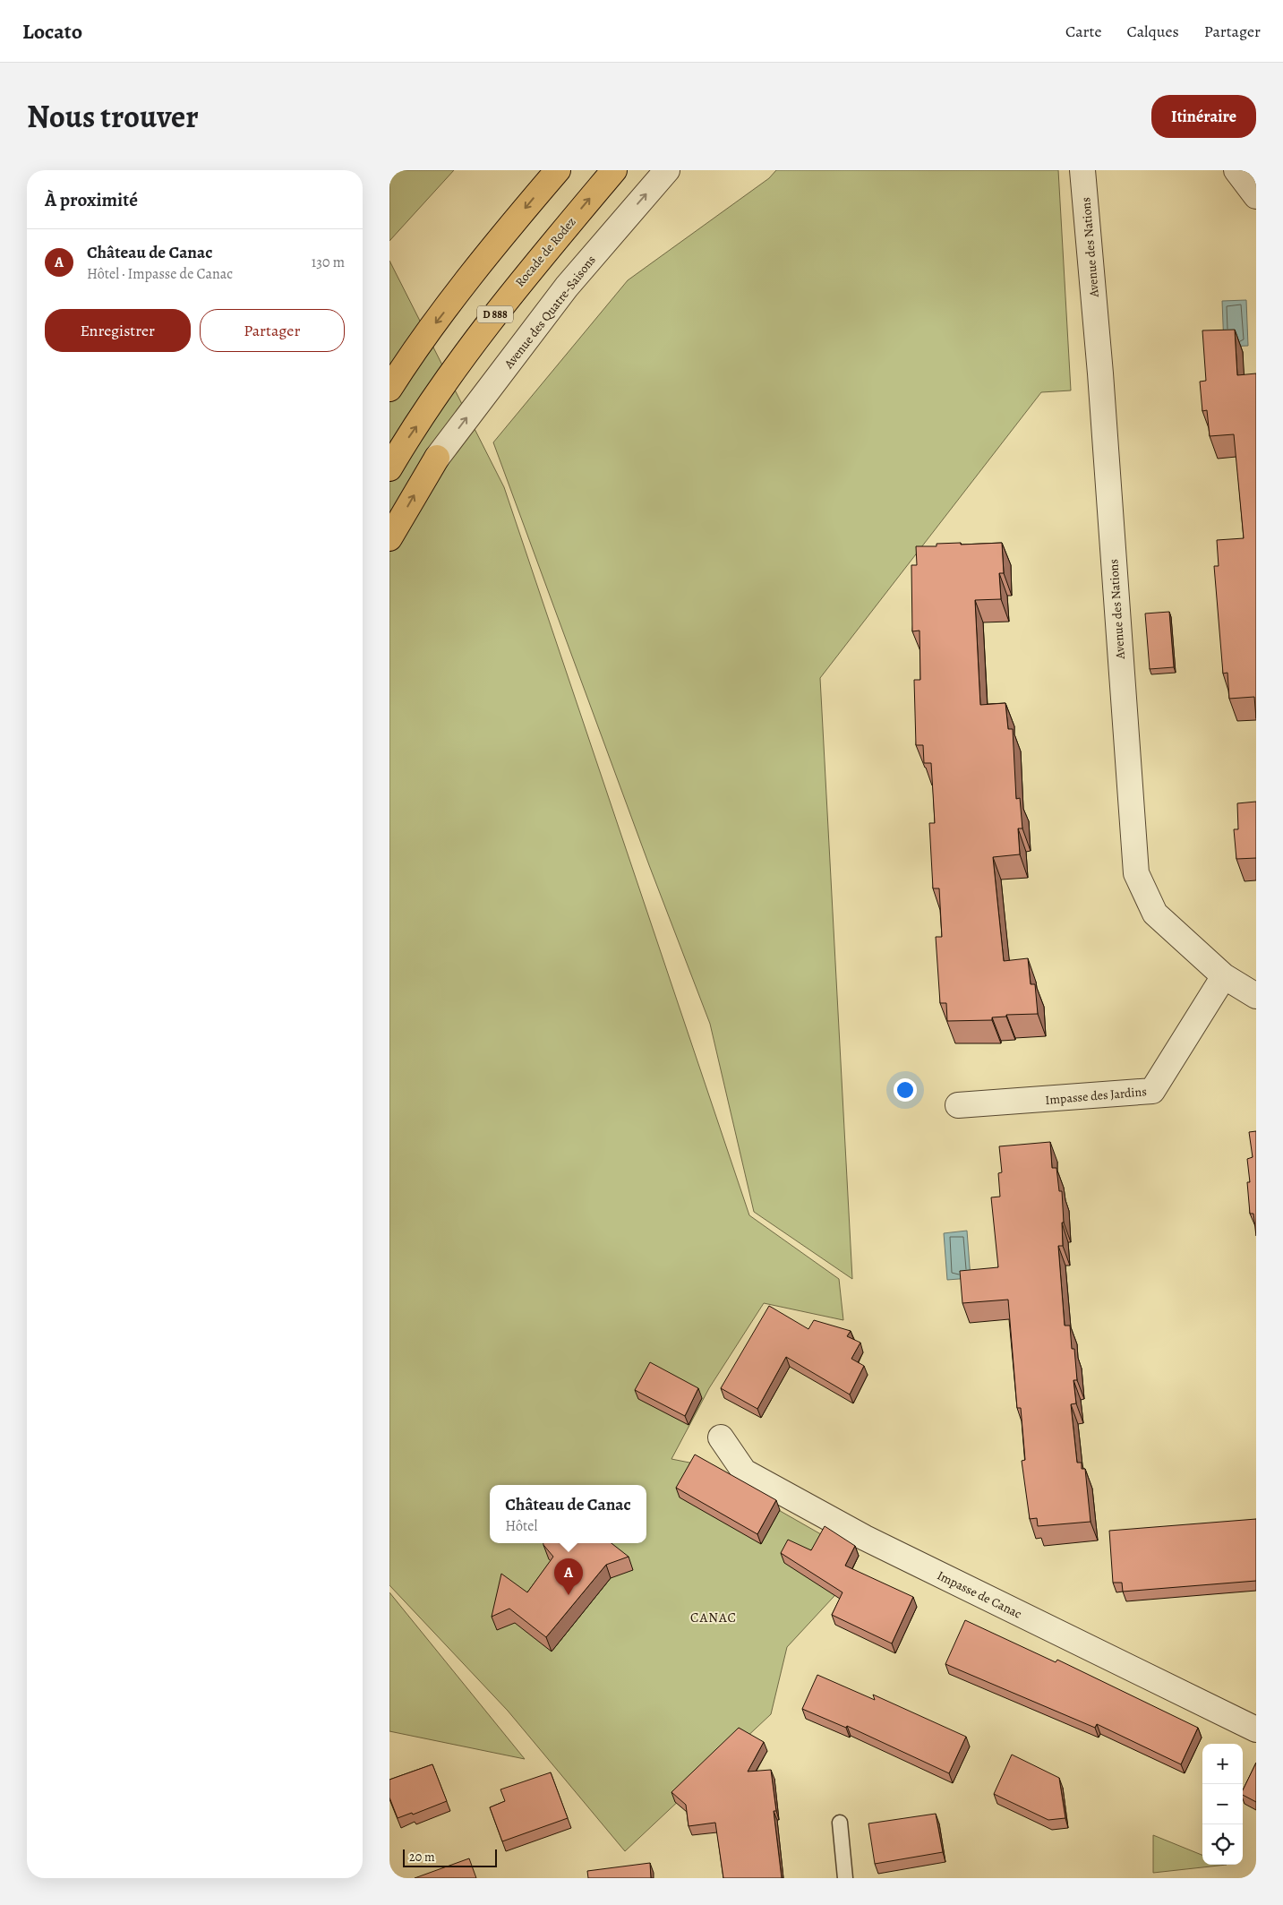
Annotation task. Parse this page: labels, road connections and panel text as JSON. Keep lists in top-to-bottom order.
{
  "streets": {
    "highway": ["Rocade de Rodez", "D 888"],
    "street": [
      "Avenue des Nations",
      "Avenue des Quatre-Saisons",
      "Impasse des Jardins",
      "Impasse de Canac"
    ]
  },
  "crossings": [
    ["Avenue des Nations", "Impasse des Jardins"]
  ],
  "one_way": ["Avenue des Quatre-Saisons"],
  "districts": ["CANAC"],
  "scale_bar": "20 m",
  "page": {
    "header": "Locato",
    "nav": ["Carte", "Calques", "Partager"],
    "title": "Nous trouver",
    "buttons": [
      "Itinéraire",
      ["Enregistrer", "Partager"]
    ],
    "heading": "À proximité",
    "list": [
      {
        "mark": "A",
        "name": "Château de Canac",
        "note": "Hôtel · Impasse de Canac",
        "value": "130 m"
      }
    ],
    "popup": ["Château de Canac", "Hôtel"],
    "pins": "A",
    "map_buttons": ["+", "−"],
    "scale": "20 m"
  }
}
